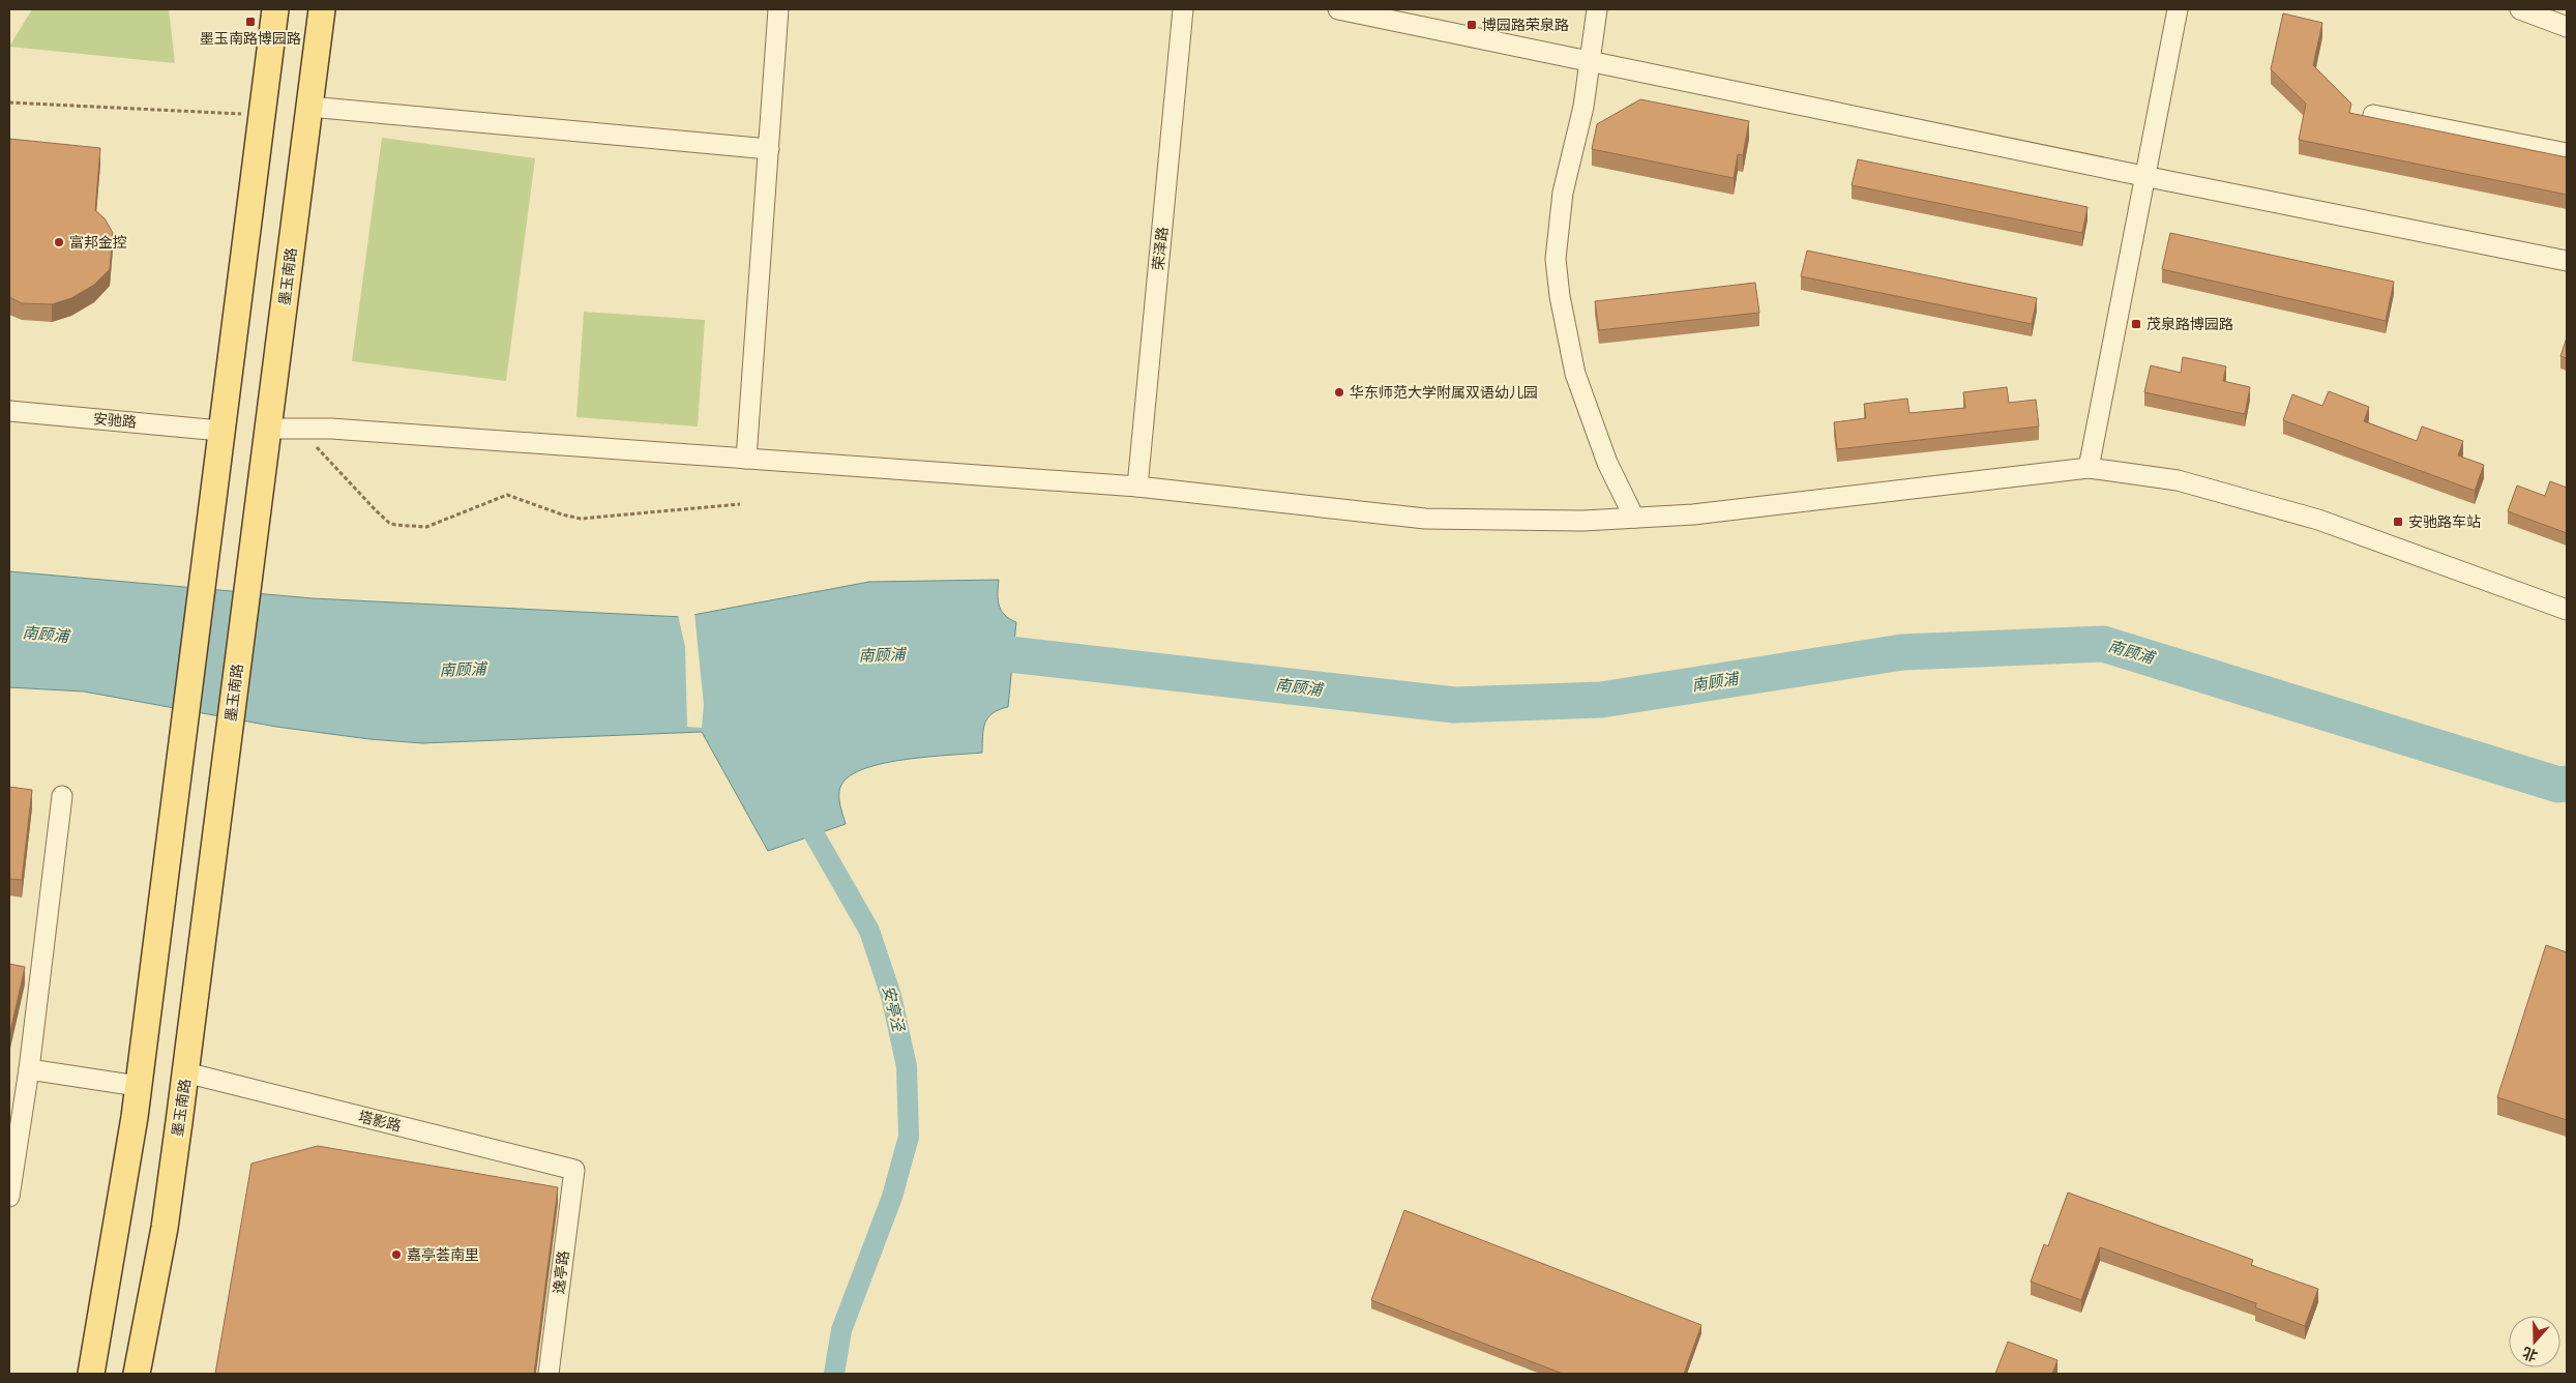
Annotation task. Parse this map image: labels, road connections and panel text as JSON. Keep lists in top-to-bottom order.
{
  "streets": {
    "main road": ["墨玉南路"],
    "street": [
      "荣泽路",
      "安驰路",
      "塔影路",
      "逸亭路"
    ]
  },
  "crossings": [
    ["墨玉南路", "塔影路"],
    ["塔影路", "逸亭路"]
  ],
  "water": ["南顾浦", "安亭泾"],
  "places": {
    "transit": [
      "墨玉南路博园路",
      "博园路荣泉路",
      "茂泉路博园路",
      "安驰路车站"
    ],
    "other": ["富邦金控", "华东师范大学附属双语幼儿园", "嘉亭荟南里"]
  },
  "north": "bottom"
}
